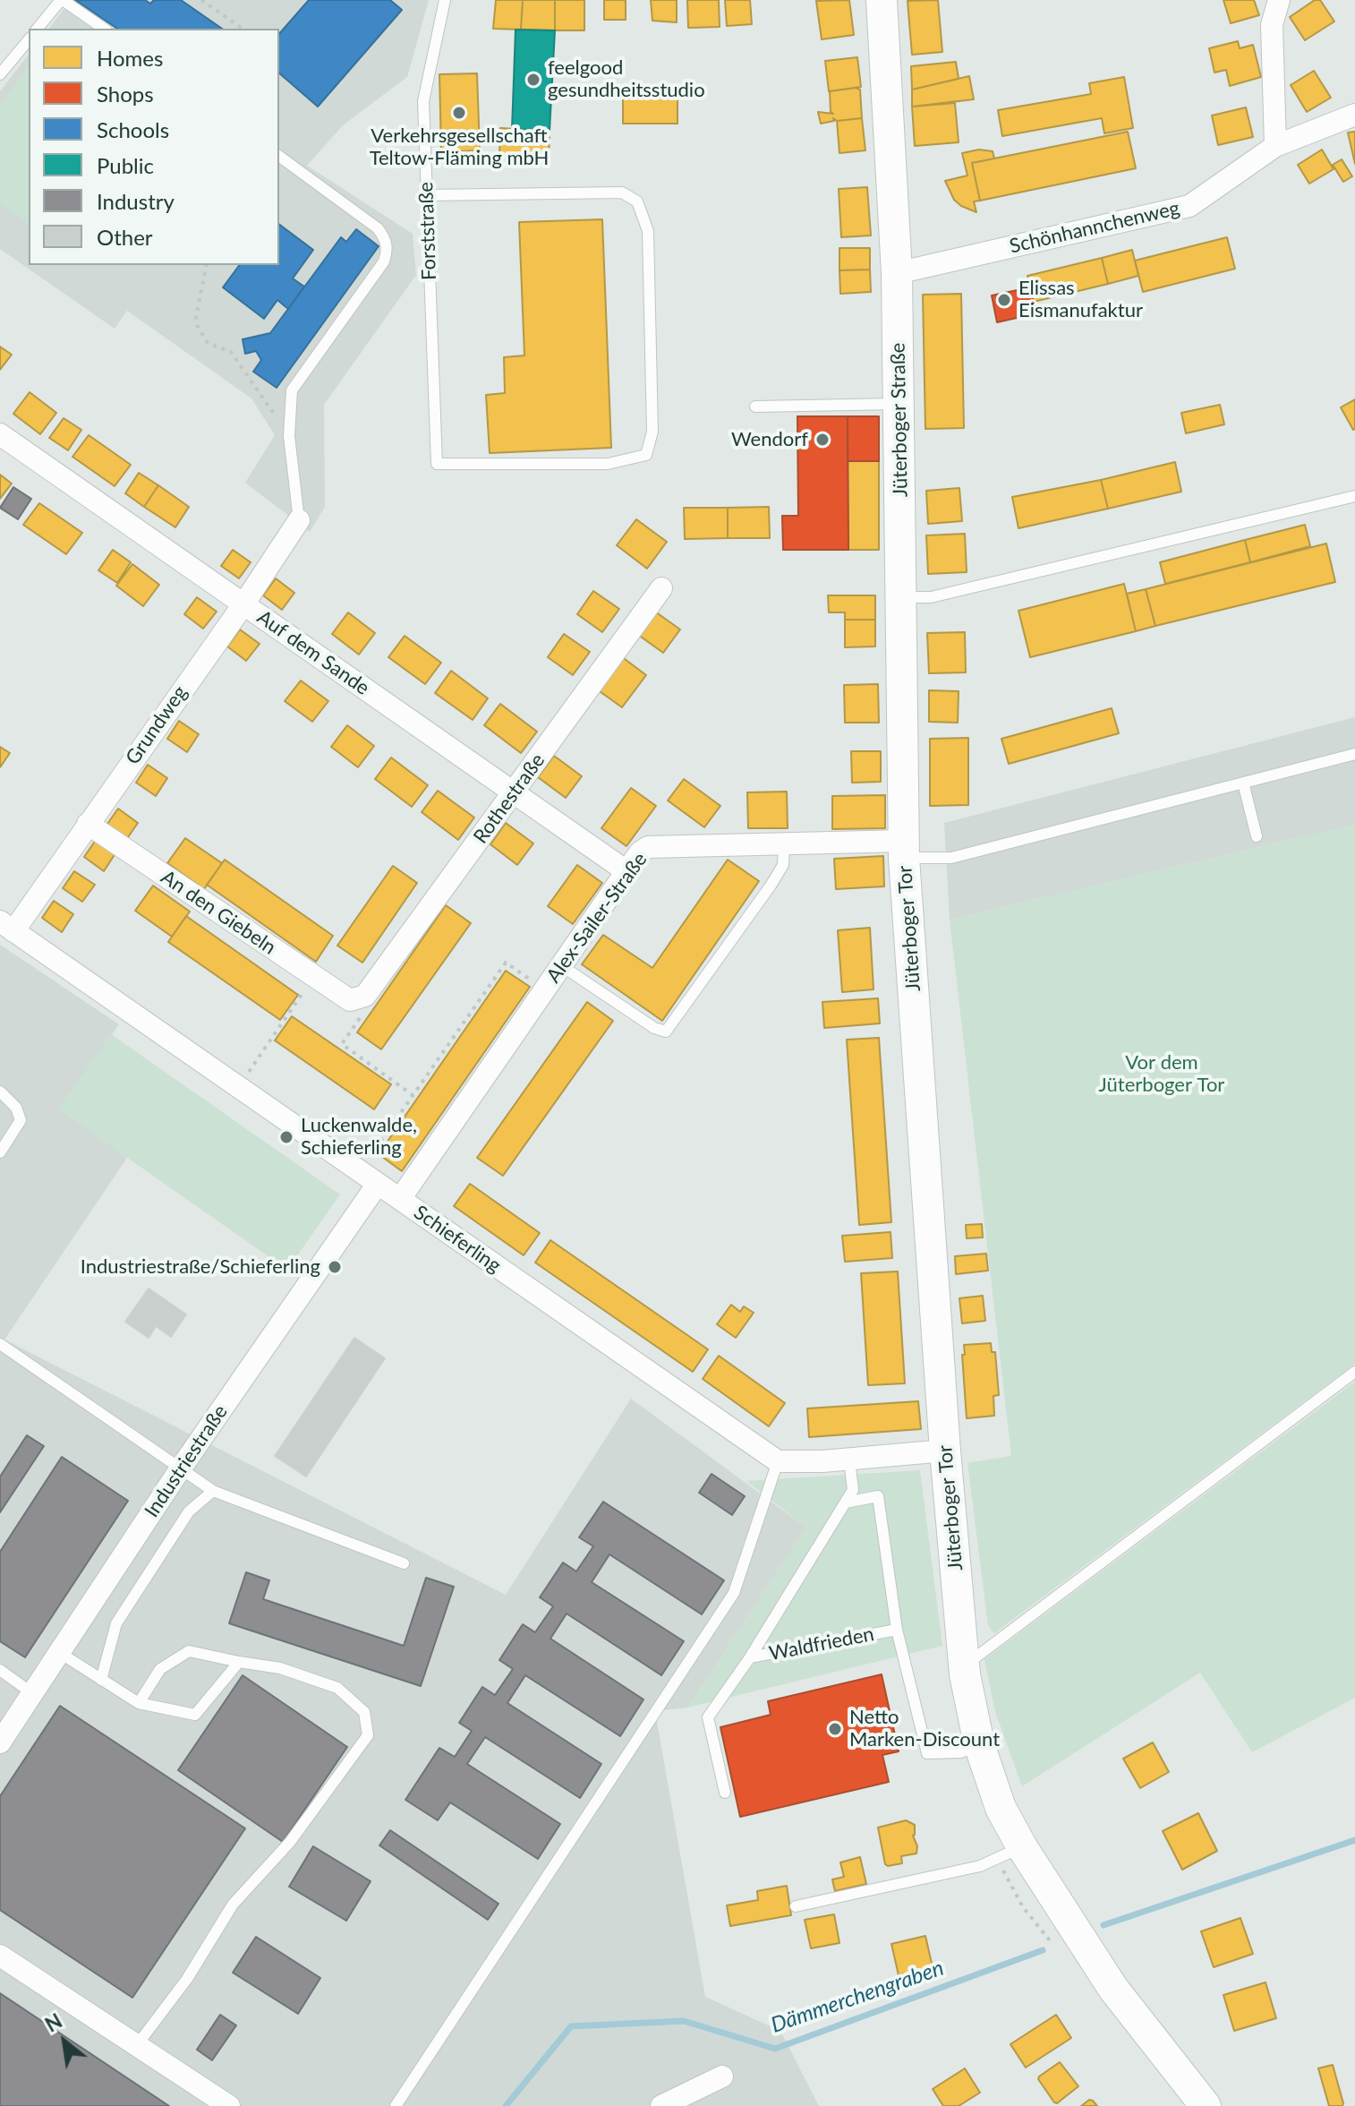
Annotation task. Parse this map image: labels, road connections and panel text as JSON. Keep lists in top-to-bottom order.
{
  "streets": {
    "main road": ["Jüterboger Straße", "Jüterboger Tor"],
    "street": [
      "Schönhannchenweg",
      "Auf dem Sande",
      "Grundweg",
      "Rothestraße",
      "An den Giebeln",
      "Alex-Sailer-Straße",
      "Schieferling",
      "Industriestraße"
    ],
    "lane": ["Forststraße", "Waldfrieden"]
  },
  "crossings": [
    ["Schönhannchenweg", "Jüterboger Straße"],
    ["Jüterboger Straße", "Alex-Sailer-Straße"],
    ["Jüterboger Straße", "Jüterboger Tor"],
    ["Auf dem Sande", "Grundweg"],
    ["Auf dem Sande", "Rothestraße"],
    ["Auf dem Sande", "Alex-Sailer-Straße"],
    ["Grundweg", "An den Giebeln"],
    ["Grundweg", "Schieferling"],
    ["Rothestraße", "An den Giebeln"],
    ["Alex-Sailer-Straße", "Jüterboger Tor"],
    ["Alex-Sailer-Straße", "Schieferling"],
    ["Jüterboger Tor", "Waldfrieden"],
    ["Schieferling", "Industriestraße"]
  ],
  "water": ["Dämmerchengraben"],
  "parks": ["Vor dem Jüterboger Tor"],
  "places": [
    "feelgood gesundheitsstudio",
    "Verkehrsgesellschaft Teltow-Fläming mbH",
    "Elissas Eismanufaktur",
    "Wendorf",
    "Luckenwalde, Schieferling",
    "Industriestraße/Schieferling",
    "Netto Marken-Discount"
  ],
  "legend": [
    "Homes",
    "Shops",
    "Schools",
    "Public",
    "Industry",
    "Other"
  ],
  "north": "top left"
}
